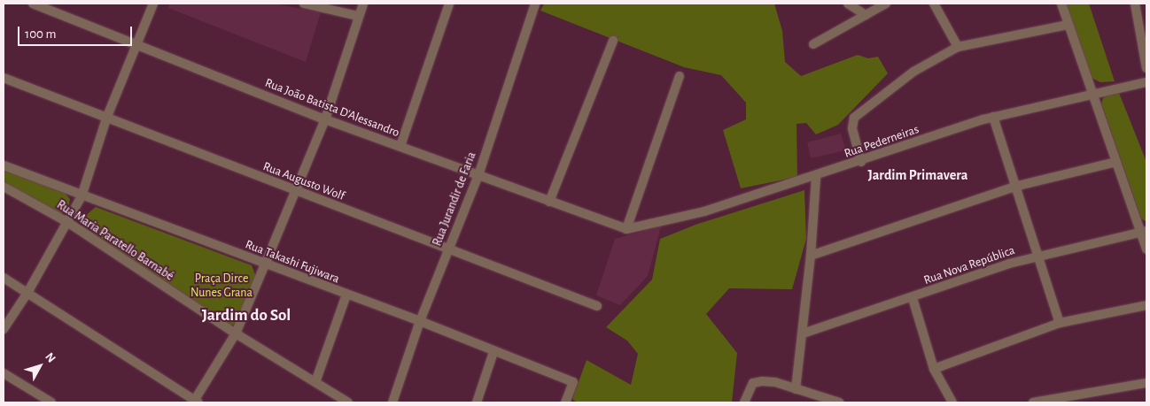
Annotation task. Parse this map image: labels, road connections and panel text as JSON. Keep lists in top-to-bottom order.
{
  "streets": {
    "street": [
      "Rua João Batista D'Alessandro",
      "Rua Pederneiras",
      "Rua Augusto Wolf",
      "Rua Jurandir de Faria",
      "Rua Maria Paratello Barnabé",
      "Rua Takashi Fujiwara",
      "Rua Nova República"
    ]
  },
  "crossings": [
    ["Rua João Batista D'Alessandro", "Rua Pederneiras"],
    ["Rua João Batista D'Alessandro", "Rua Jurandir de Faria"],
    ["Rua Augusto Wolf", "Rua Jurandir de Faria"],
    ["Rua Jurandir de Faria", "Rua Takashi Fujiwara"]
  ],
  "districts": ["Jardim Primavera", "Jardim do Sol"],
  "parks": ["Praça Dirce Nunes Grana"],
  "scale_bar": "100 m",
  "north": "top right"
}
